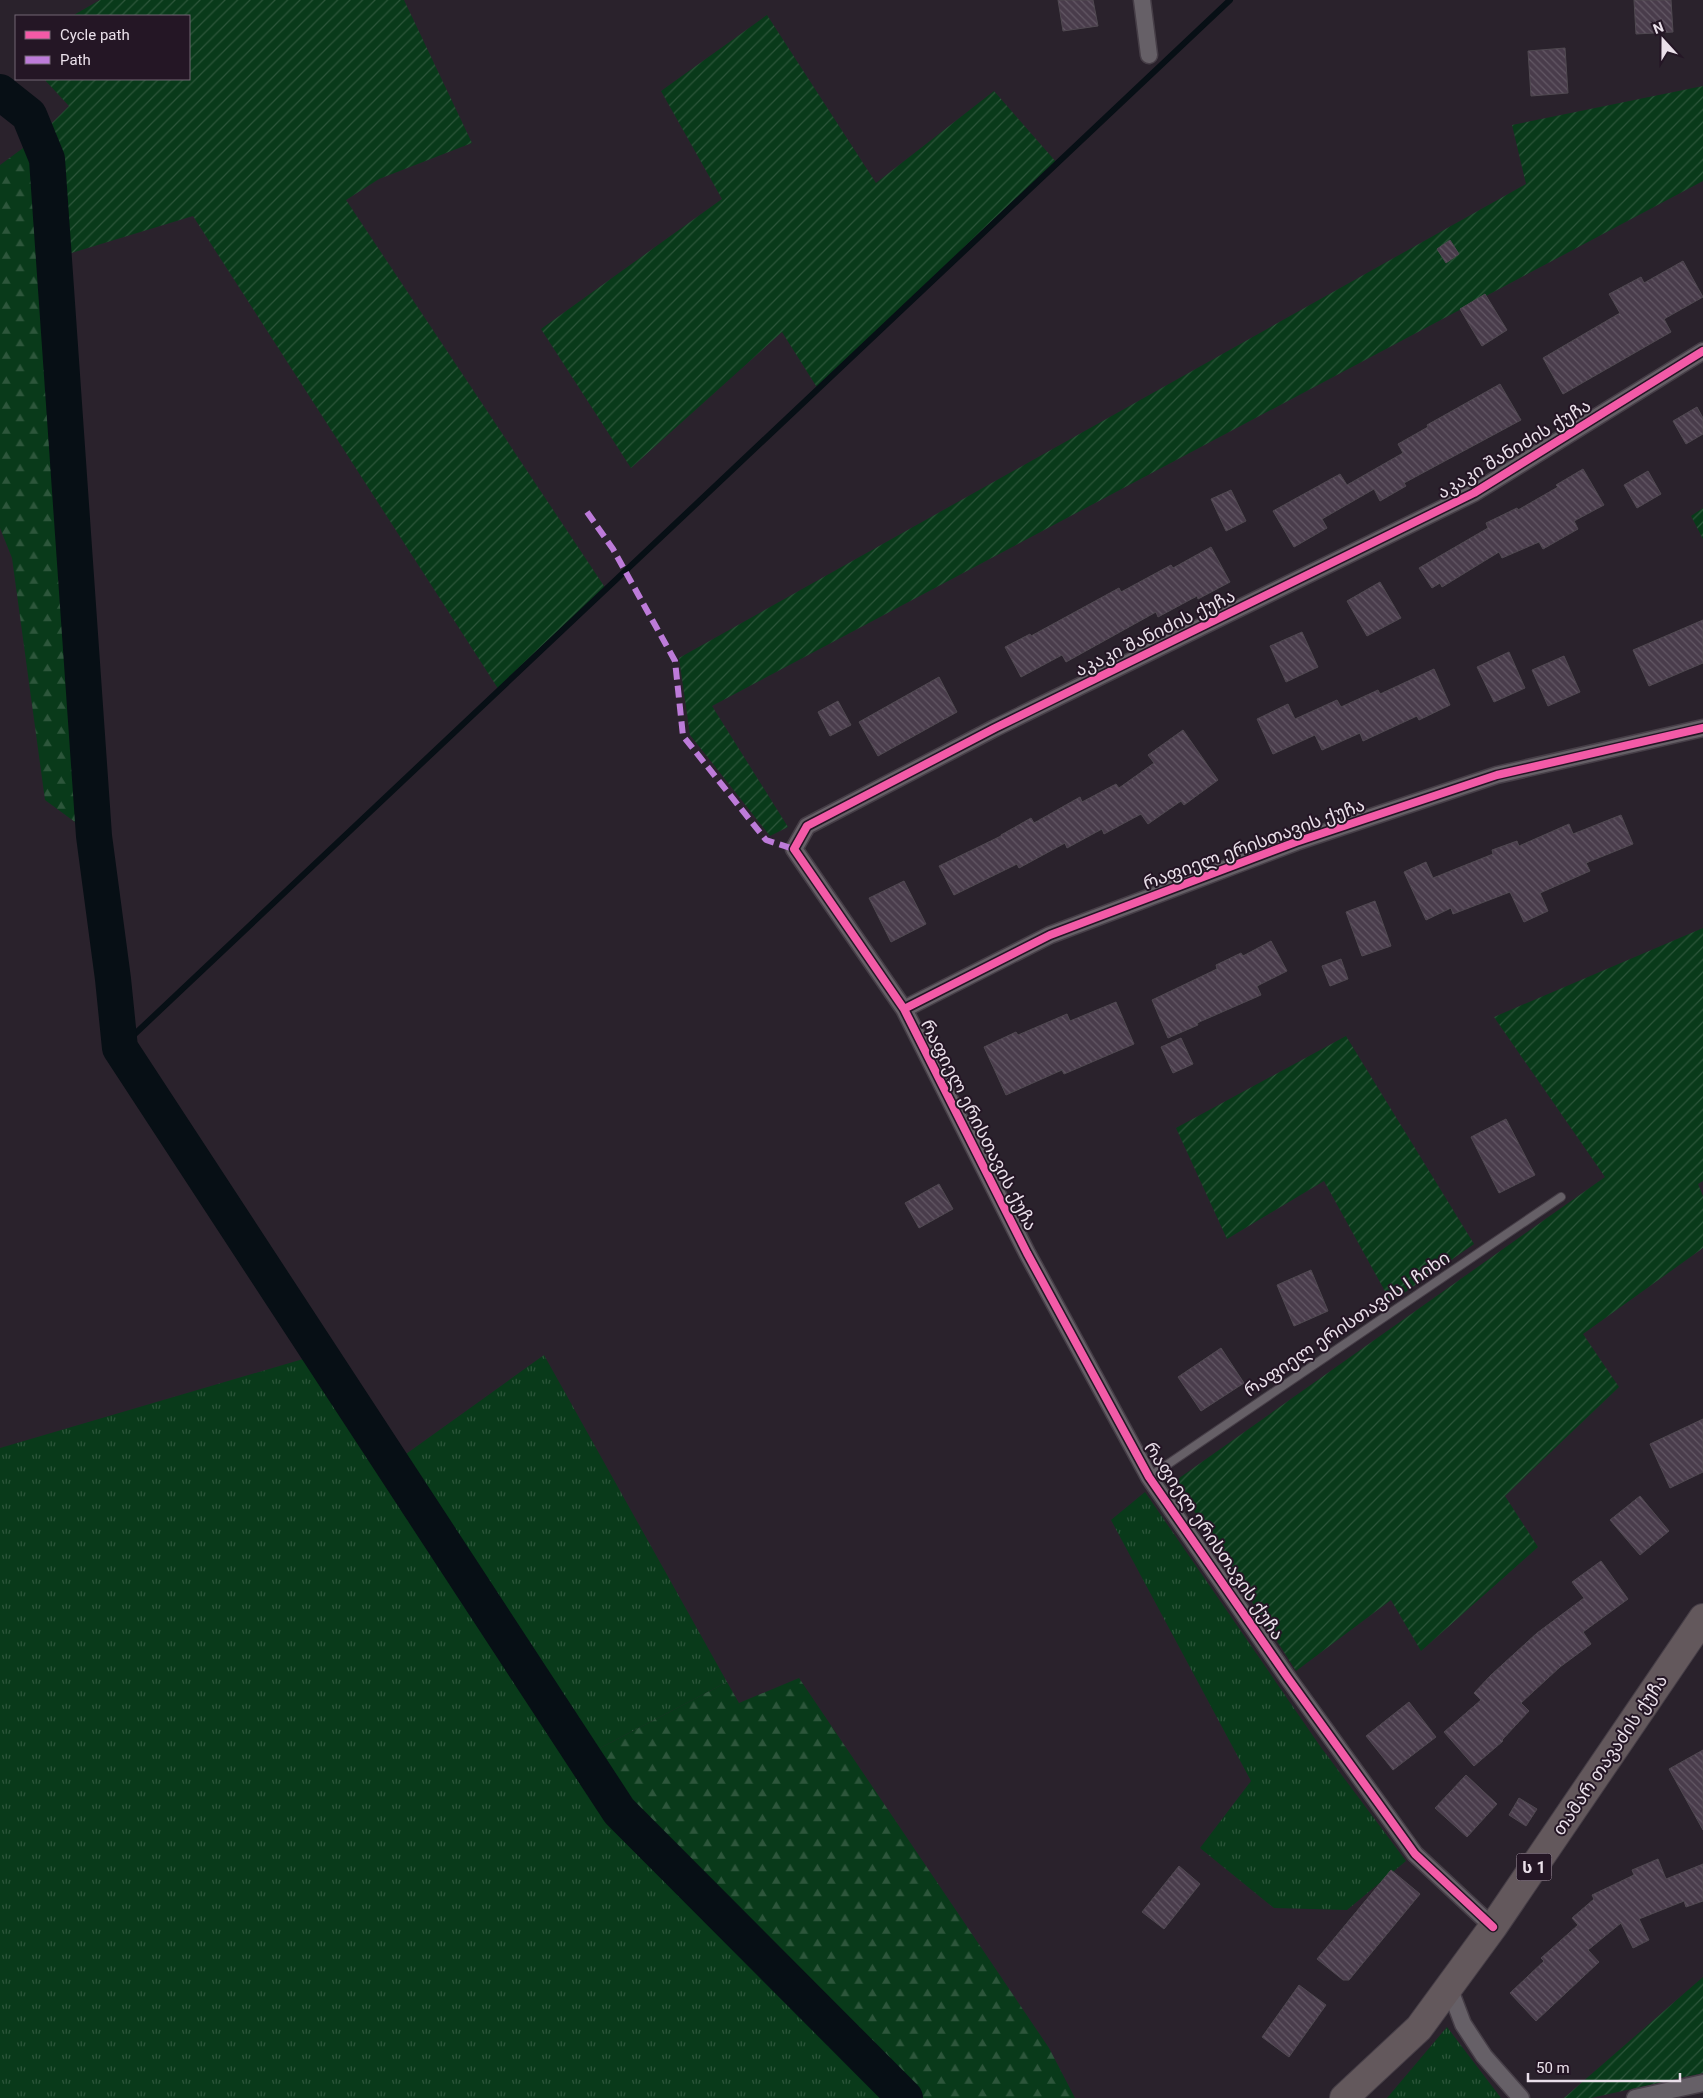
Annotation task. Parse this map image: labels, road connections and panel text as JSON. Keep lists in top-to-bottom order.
{
  "streets": {
    "highway": ["თამარ თავაძის ქუჩა", "ს 1"],
    "street": ["აკაკი შანიძის ქუჩა", "რაფიელ ერისთავის ქუჩა"],
    "lane": ["რაფიელ ერისთავის I ჩიხი"]
  },
  "crossings": [
    ["აკაკი შანიძის ქუჩა", "რაფიელ ერისთავის ქუჩა"],
    ["რაფიელ ერისთავის ქუჩა", "რაფიელ ერისთავის I ჩიხი"],
    ["რაფიელ ერისთავის ქუჩა", "თამარ თავაძის ქუჩა"]
  ],
  "legend": ["Cycle path", "Path"],
  "scale_bar": "50 m",
  "north": "top"
}
